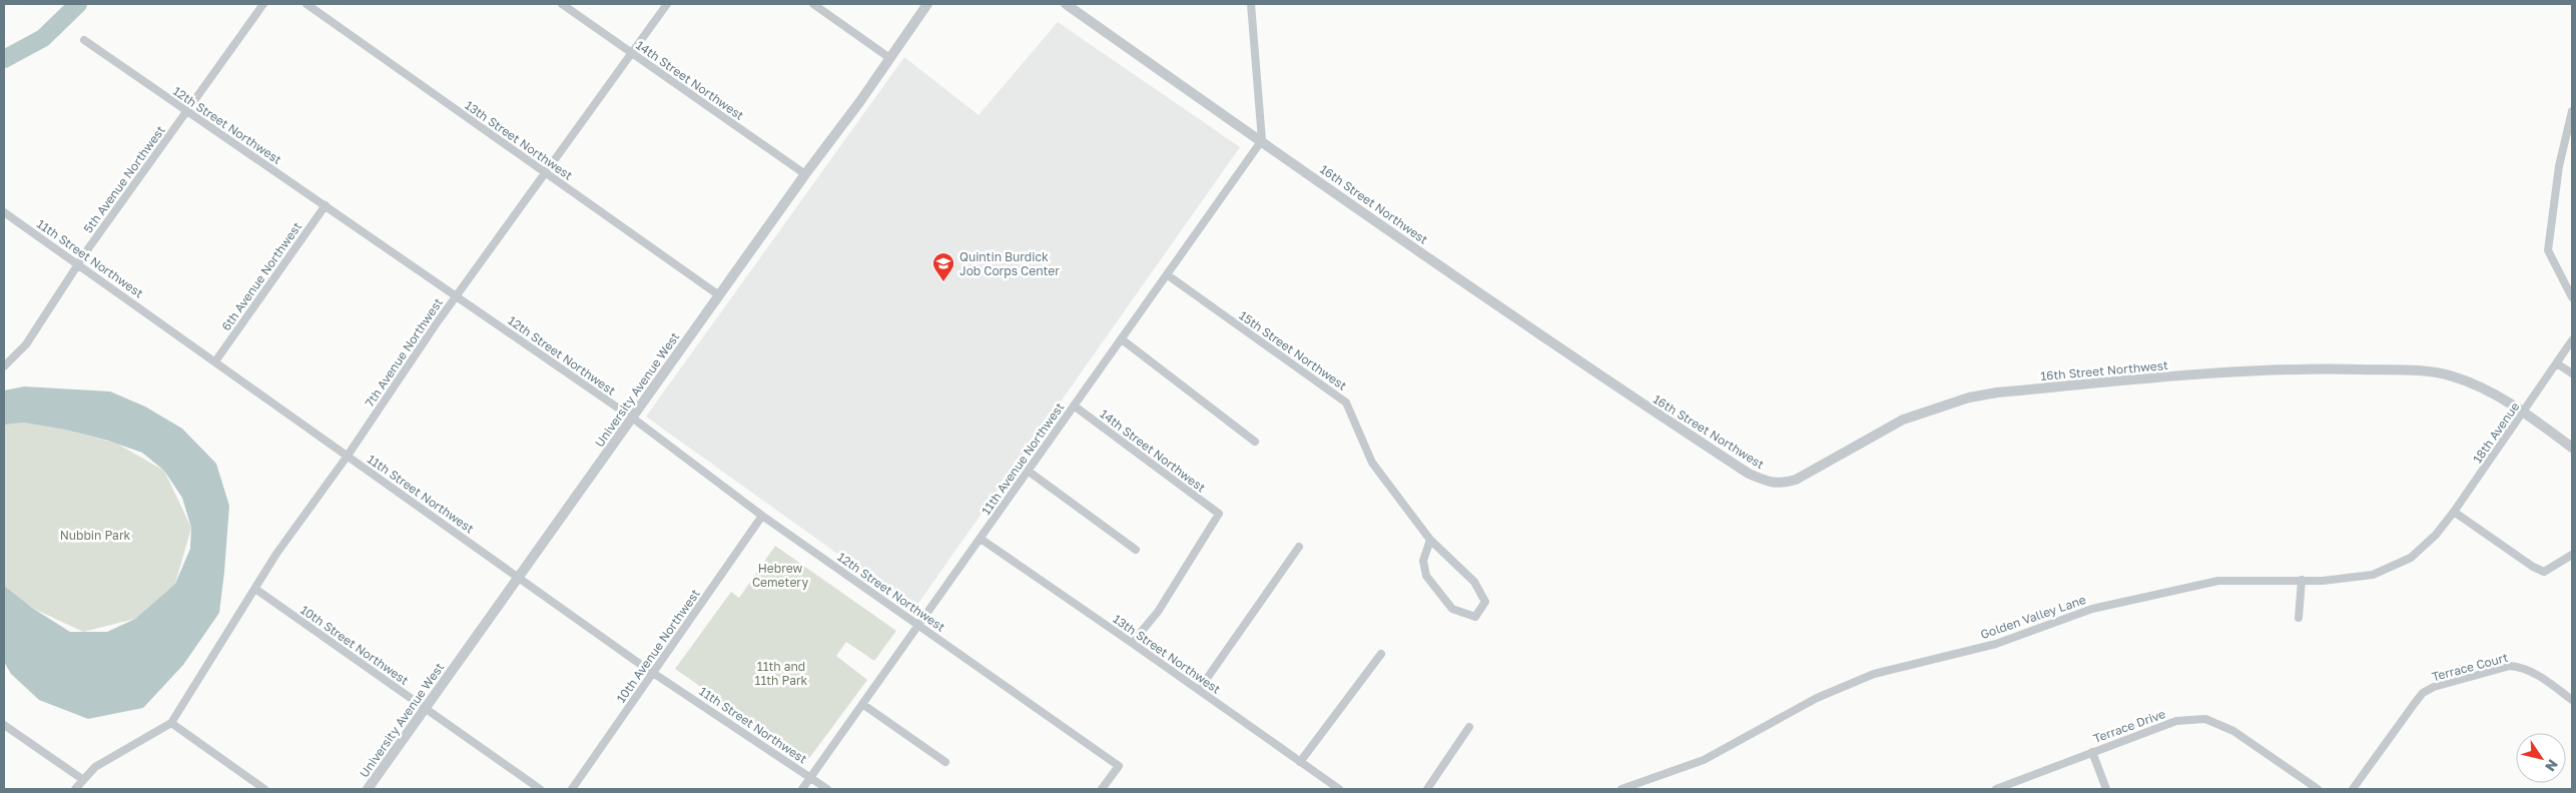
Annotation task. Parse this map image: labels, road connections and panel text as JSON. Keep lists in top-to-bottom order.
{
  "streets": {
    "street": [
      "14th Street Northwest",
      "12th Street Northwest",
      "13th Street Northwest",
      "5th Avenue Northwest",
      "16th Street Northwest",
      "11th Street Northwest",
      "6th Avenue Northwest",
      "15th Street Northwest",
      "7th Avenue Northwest",
      "University Avenue West",
      "18th Avenue",
      "11th Avenue Northwest",
      "Golden Valley Lane",
      "10th Street Northwest",
      "10th Avenue Northwest",
      "Terrace Court",
      "Terrace Drive"
    ]
  },
  "crossings": [
    ["14th Street Northwest", "13th Street Northwest"],
    ["14th Street Northwest", "7th Avenue Northwest"],
    ["14th Street Northwest", "University Avenue West"],
    ["14th Street Northwest", "11th Avenue Northwest"],
    ["12th Street Northwest", "5th Avenue Northwest"],
    ["12th Street Northwest", "6th Avenue Northwest"],
    ["12th Street Northwest", "7th Avenue Northwest"],
    ["12th Street Northwest", "University Avenue West"],
    ["12th Street Northwest", "11th Avenue Northwest"],
    ["12th Street Northwest", "10th Avenue Northwest"],
    ["13th Street Northwest", "7th Avenue Northwest"],
    ["13th Street Northwest", "University Avenue West"],
    ["13th Street Northwest", "11th Avenue Northwest"],
    ["5th Avenue Northwest", "11th Street Northwest"],
    ["16th Street Northwest", "18th Avenue"],
    ["16th Street Northwest", "11th Avenue Northwest"],
    ["11th Street Northwest", "6th Avenue Northwest"],
    ["11th Street Northwest", "7th Avenue Northwest"],
    ["11th Street Northwest", "University Avenue West"],
    ["11th Street Northwest", "11th Avenue Northwest"],
    ["11th Street Northwest", "10th Avenue Northwest"],
    ["15th Street Northwest", "11th Avenue Northwest"],
    ["7th Avenue Northwest", "10th Street Northwest"],
    ["University Avenue West", "10th Street Northwest"],
    ["18th Avenue", "Golden Valley Lane"]
  ],
  "parks": ["Nubbin Park", "Hebrew Cemetery", "11th and 11th Park"],
  "places": {
    "school or university": ["Quintin Burdick Job Corps Center"]
  },
  "north": "bottom right"
}
